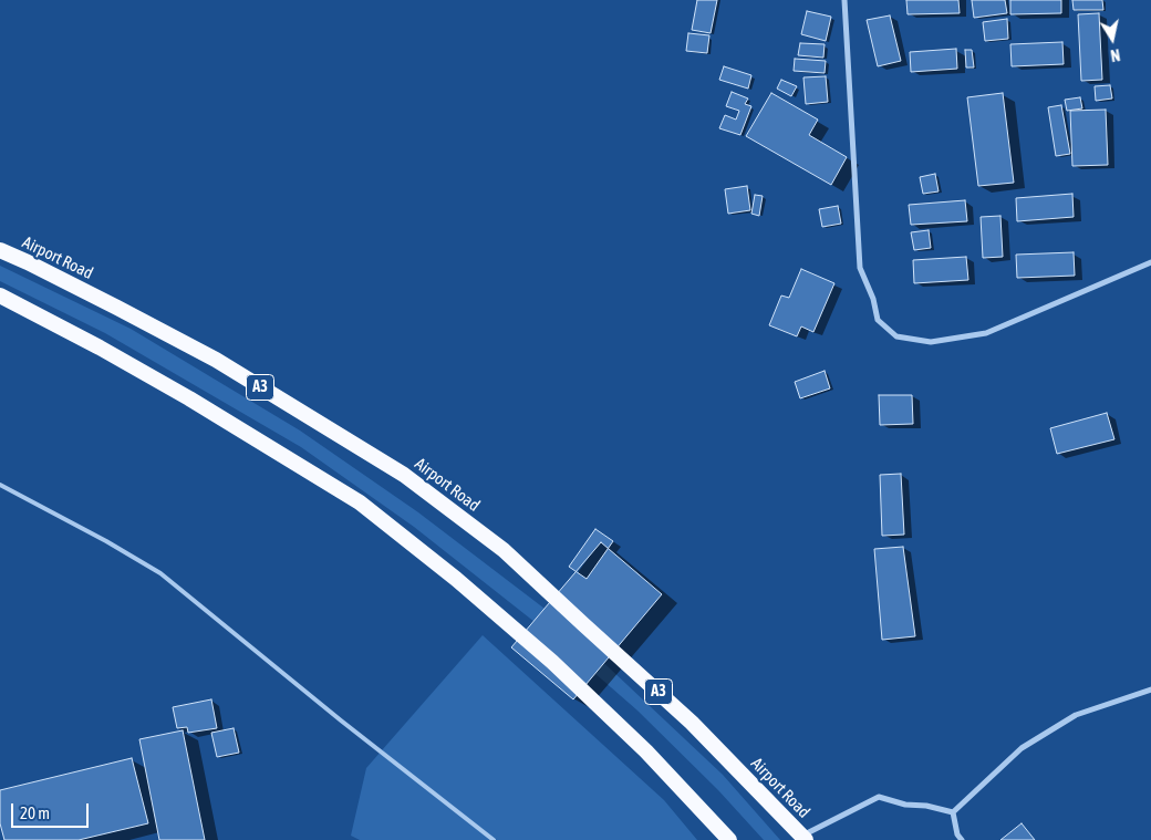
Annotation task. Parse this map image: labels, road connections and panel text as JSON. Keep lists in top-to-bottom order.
{
  "streets": {
    "highway": ["Airport Road", "A3"]
  },
  "scale_bar": "20 m",
  "north": "bottom"
}
